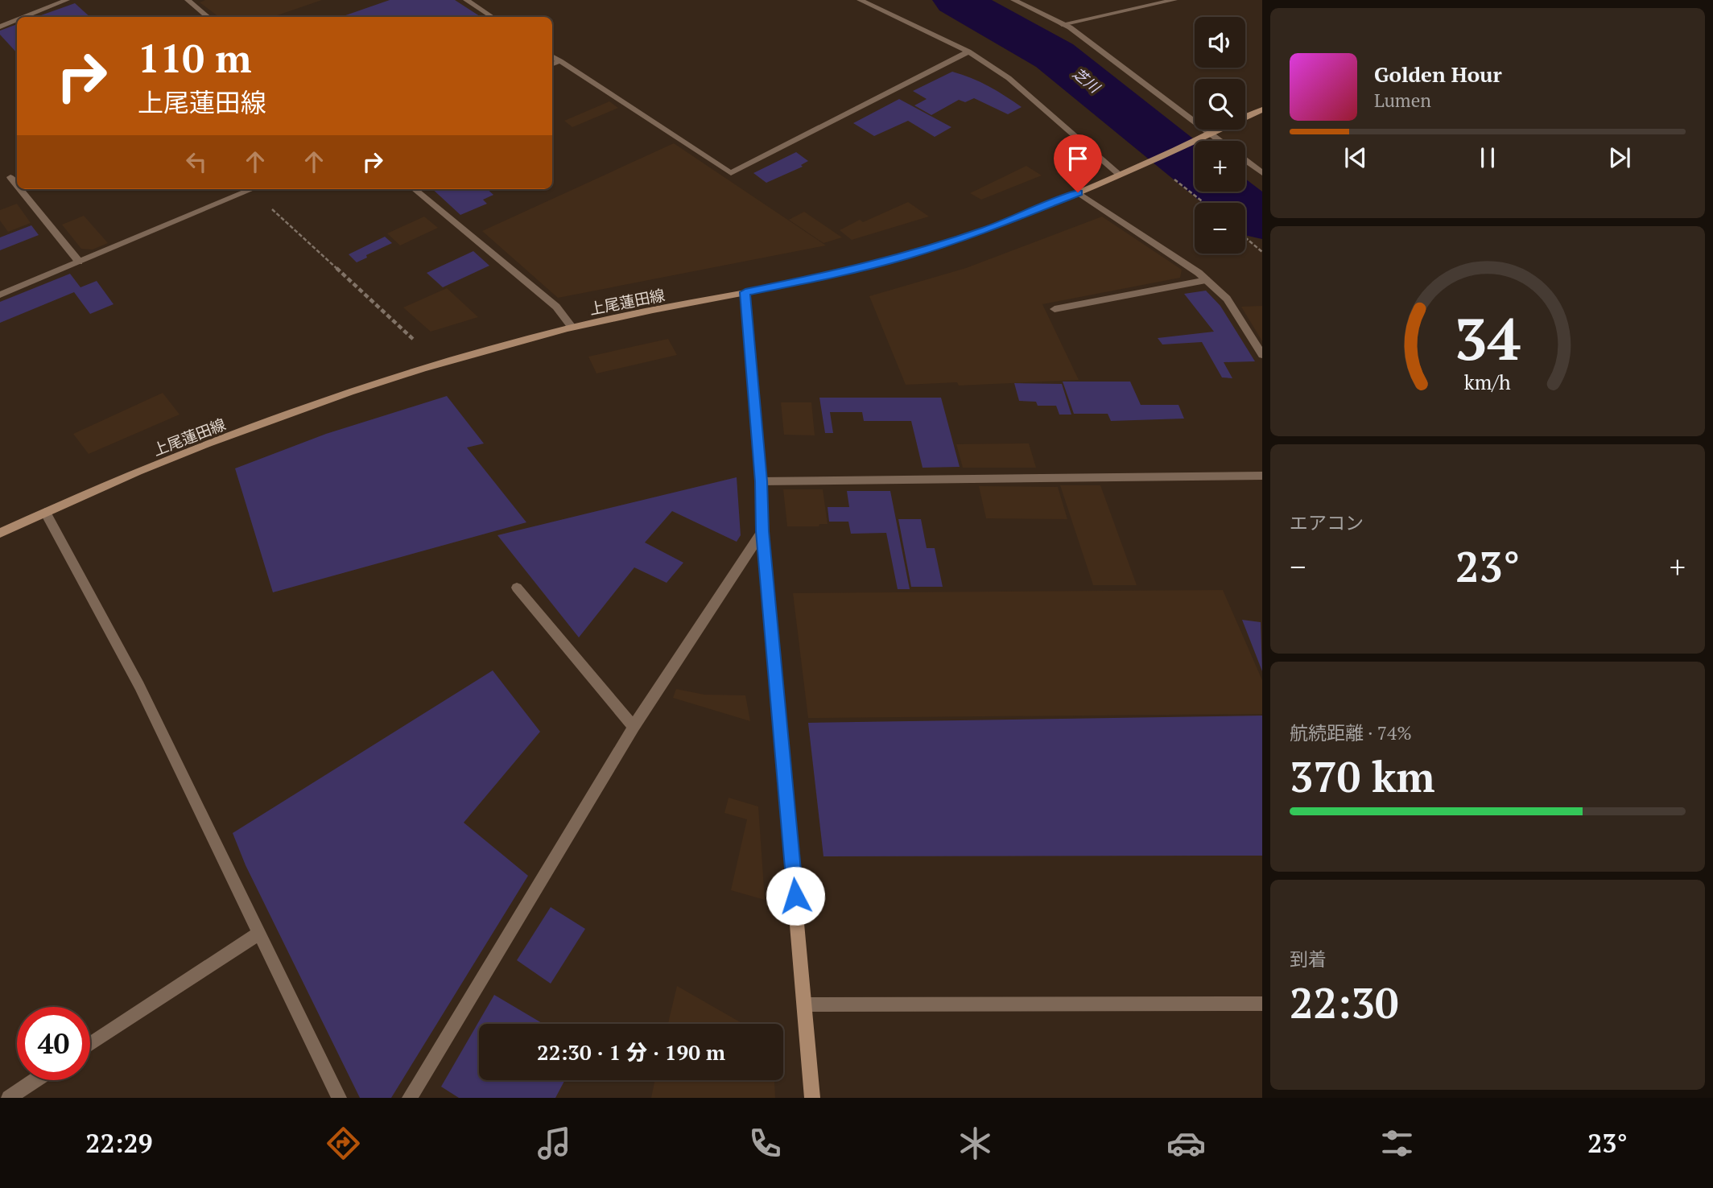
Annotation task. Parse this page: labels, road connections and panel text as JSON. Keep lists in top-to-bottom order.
{
  "streets": {
    "main road": ["上尾蓮田線"]
  },
  "water": ["芝川"],
  "page": {
    "map_buttons": ["+", "−"],
    "turn": ["110 m", "上尾蓮田線"],
    "song": ["Golden Hour", "Lumen"],
    "tile": [
      "エアコン",
      ["航続距離 · 74%", "370 km"],
      ["到着", "22:30"]
    ],
    "heat": ["−", "23°", "+"],
    "limit": "40",
    "trip": "22:30 · 1 分 · 190 m",
    "tabs": ["22:29", "23°"],
    "gauge": ["34", "km/h"]
  }
}
